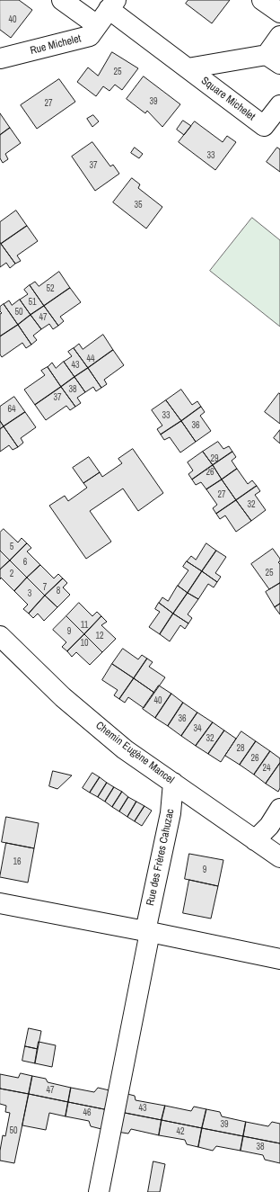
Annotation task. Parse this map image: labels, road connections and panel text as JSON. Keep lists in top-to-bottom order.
{
  "streets": {
    "street": [
      "Rue Michelet",
      "Square Michelet",
      "Chemin Eugène Mancel",
      "Rue des Frères Cahuzac"
    ]
  },
  "crossings": [
    ["Rue Michelet", "Square Michelet"],
    ["Chemin Eugène Mancel", "Rue des Frères Cahuzac"]
  ],
  "house_numbers": [
    "40",
    "25",
    "39",
    "27",
    "33",
    "37",
    "35",
    "52",
    "51",
    "50",
    "47",
    "44",
    "43",
    "38",
    "37",
    "64",
    "33",
    "36",
    "29",
    "26",
    "27",
    "32",
    "5",
    "6",
    "25",
    "2",
    "7",
    "8",
    "3",
    "11",
    "9",
    "12",
    "10",
    "40",
    "36",
    "34",
    "32",
    "28",
    "26",
    "24",
    "16",
    "9",
    "47",
    "43",
    "46",
    "39",
    "50",
    "42",
    "38"
  ]
}
